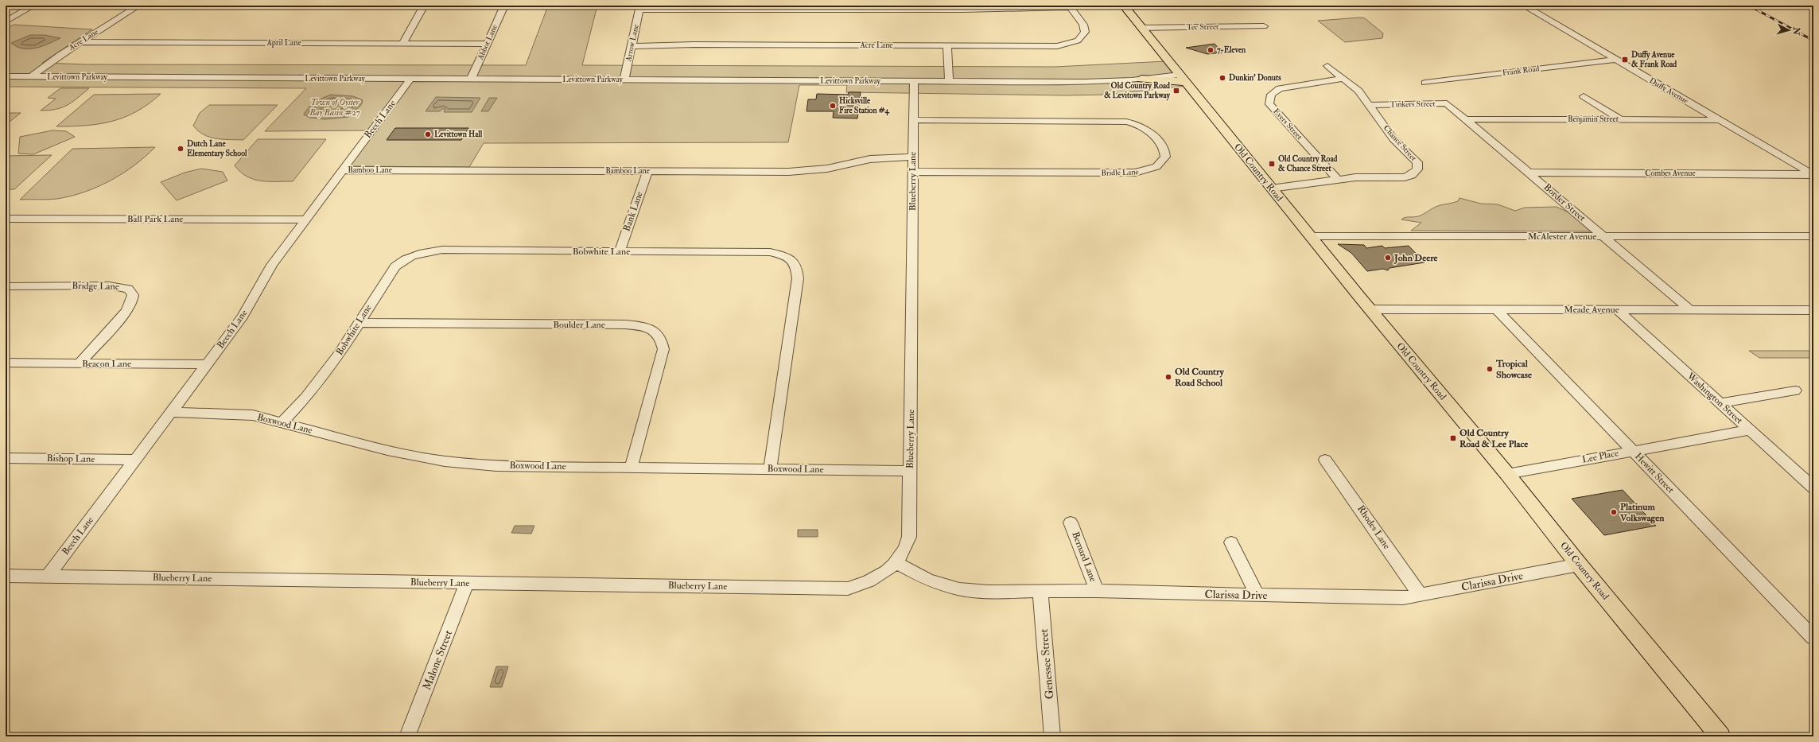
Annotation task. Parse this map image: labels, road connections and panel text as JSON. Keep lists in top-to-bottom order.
{
  "streets": {
    "main road": ["Old Country Road"],
    "street": [
      "Tec Street",
      "Acre Lane",
      "Abbot Lane",
      "April Lane",
      "Arrow Lane",
      "Frank Road",
      "Levittown Parkway",
      "Duffy Avenue",
      "Tinkers Street",
      "Beech Lane",
      "Benjamin Street",
      "Evers Street",
      "Chance Street",
      "Bamboo Lane",
      "Bridle Lane",
      "Combes Avenue",
      "Blueberry Lane",
      "Border Street",
      "Bank Lane",
      "Ball Park Lane",
      "McAlester Avenue",
      "Bobwhite Lane",
      "Bridge Lane",
      "Meade Avenue",
      "Boulder Lane",
      "Beacon Lane",
      "Washington Street",
      "Boxwood Lane",
      "Lee Place",
      "Bishop Lane",
      "Hewitt Street",
      "Rhodes Lane",
      "Bernard Lane",
      "Clarissa Drive",
      "Malone Street",
      "Genessee Street"
    ]
  },
  "crossings": [
    ["Tec Street", "Old Country Road"],
    ["Acre Lane", "April Lane"],
    ["Acre Lane", "Arrow Lane"],
    ["Acre Lane", "Levittown Parkway"],
    ["Abbot Lane", "April Lane"],
    ["Abbot Lane", "Levittown Parkway"],
    ["Arrow Lane", "Levittown Parkway"],
    ["Frank Road", "Duffy Avenue"],
    ["Levittown Parkway", "Beech Lane"],
    ["Levittown Parkway", "Blueberry Lane"],
    ["Duffy Avenue", "Benjamin Street"],
    ["Duffy Avenue", "Combes Avenue"],
    ["Tinkers Street", "Chance Street"],
    ["Tinkers Street", "Border Street"],
    ["Beech Lane", "Bamboo Lane"],
    ["Beech Lane", "Blueberry Lane"],
    ["Beech Lane", "Ball Park Lane"],
    ["Beech Lane", "Beacon Lane"],
    ["Beech Lane", "Boxwood Lane"],
    ["Beech Lane", "Bishop Lane"],
    ["Benjamin Street", "Border Street"],
    ["Evers Street", "Chance Street"],
    ["Chance Street", "Old Country Road"],
    ["Bamboo Lane", "Blueberry Lane"],
    ["Bamboo Lane", "Bank Lane"],
    ["Bridle Lane", "Blueberry Lane"],
    ["Old Country Road", "McAlester Avenue"],
    ["Old Country Road", "Meade Avenue"],
    ["Old Country Road", "Lee Place"],
    ["Old Country Road", "Clarissa Drive"],
    ["Combes Avenue", "Border Street"],
    ["Blueberry Lane", "Boxwood Lane"],
    ["Blueberry Lane", "Clarissa Drive"],
    ["Blueberry Lane", "Malone Street"],
    ["Border Street", "McAlester Avenue"],
    ["Border Street", "Meade Avenue"],
    ["Bank Lane", "Bobwhite Lane"],
    ["Bobwhite Lane", "Boulder Lane"],
    ["Bobwhite Lane", "Boxwood Lane"],
    ["Bridge Lane", "Beacon Lane"],
    ["Meade Avenue", "Washington Street"],
    ["Meade Avenue", "Hewitt Street"],
    ["Boulder Lane", "Boxwood Lane"],
    ["Washington Street", "Lee Place"],
    ["Lee Place", "Hewitt Street"],
    ["Rhodes Lane", "Clarissa Drive"],
    ["Bernard Lane", "Clarissa Drive"],
    ["Clarissa Drive", "Genessee Street"]
  ],
  "water": ["Town of Oyster Bay Basin #27"],
  "places": {
    "other": [
      "7-Eleven",
      "Dunkin' Donuts",
      "Hicksville Fire Station #4",
      "Levittown Hall",
      "Dutch Lane Elementary School",
      "John Deere",
      "Tropical Showcase",
      "Old Country Road School",
      "Platinum Volkswagen"
    ],
    "transit": [
      "Duffy Avenue & Frank Road",
      "Old Country Road & Levitown Parkway",
      "Old Country Road & Chance Street",
      "Old Country Road & Lee Place"
    ]
  },
  "north": "right"
}
